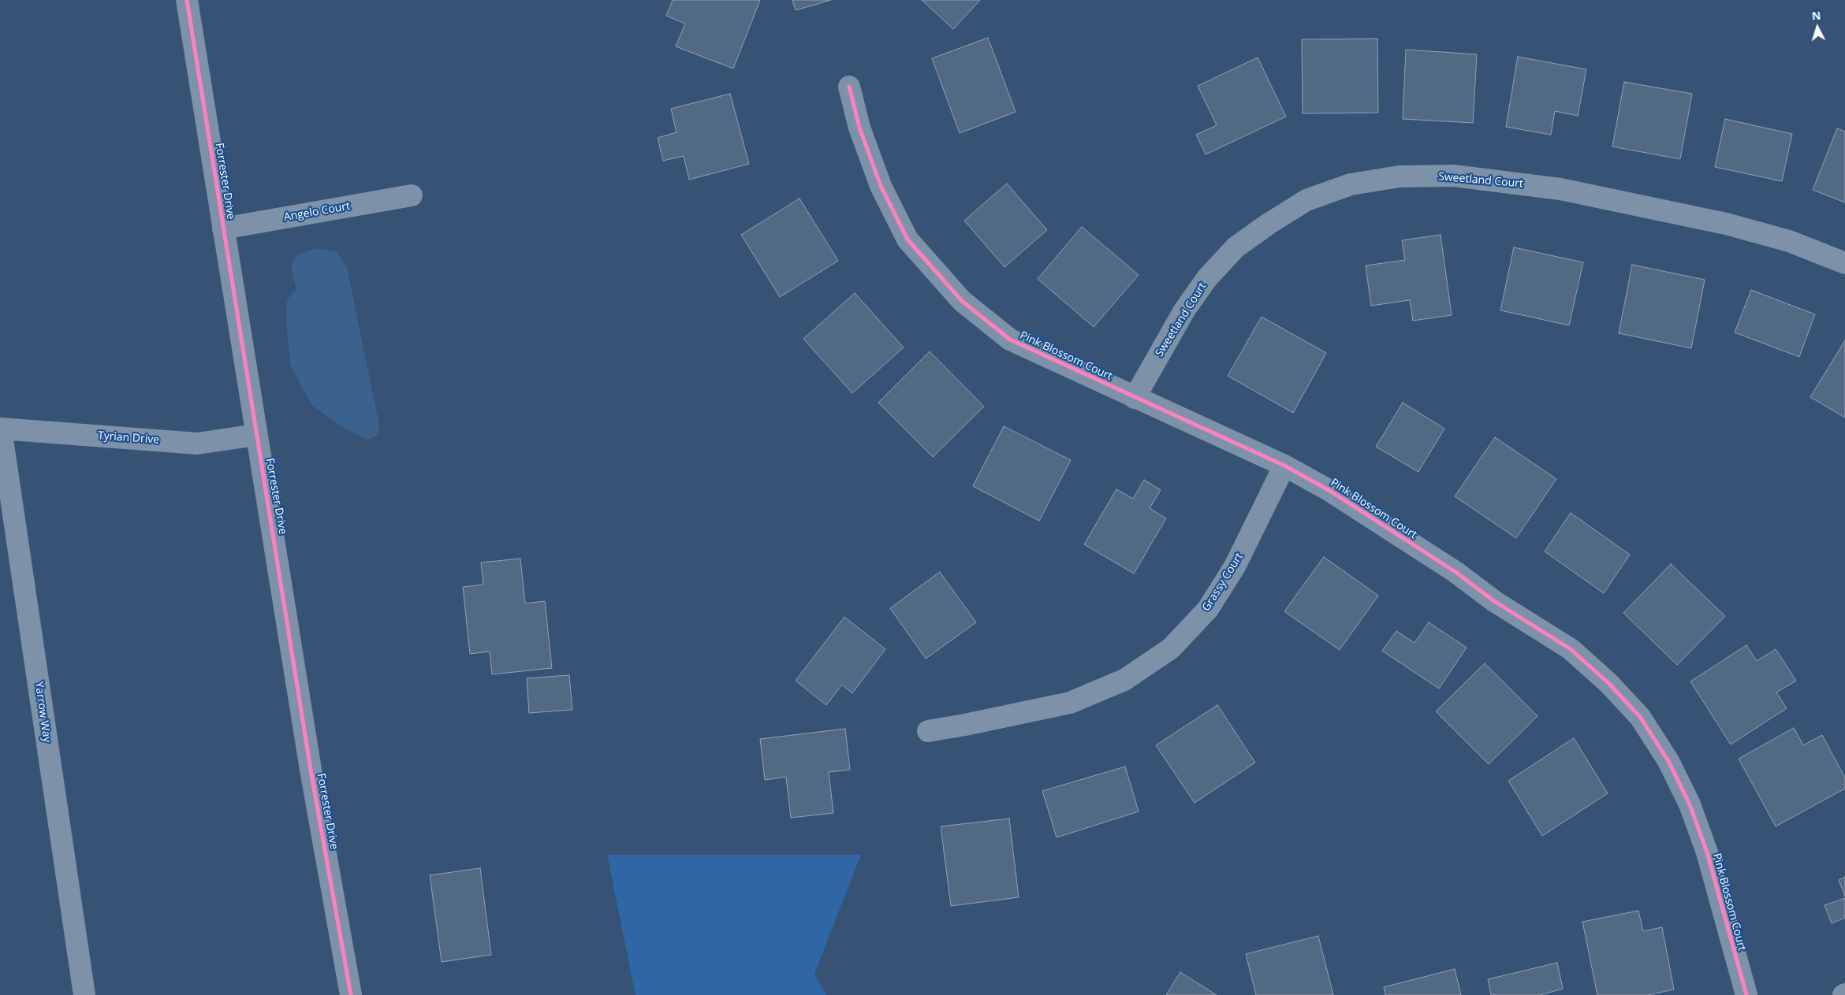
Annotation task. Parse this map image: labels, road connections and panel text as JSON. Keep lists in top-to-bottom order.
{
  "streets": {
    "street": [
      "Sweetland Court",
      "Forrester Drive",
      "Angelo Court",
      "Pink Blossom Court",
      "Tyrian Drive",
      "Grassy Court",
      "Yarrow Way"
    ]
  },
  "crossings": [
    ["Sweetland Court", "Pink Blossom Court"],
    ["Forrester Drive", "Angelo Court"],
    ["Forrester Drive", "Tyrian Drive"],
    ["Pink Blossom Court", "Grassy Court"],
    ["Tyrian Drive", "Yarrow Way"]
  ],
  "north": "top"
}
